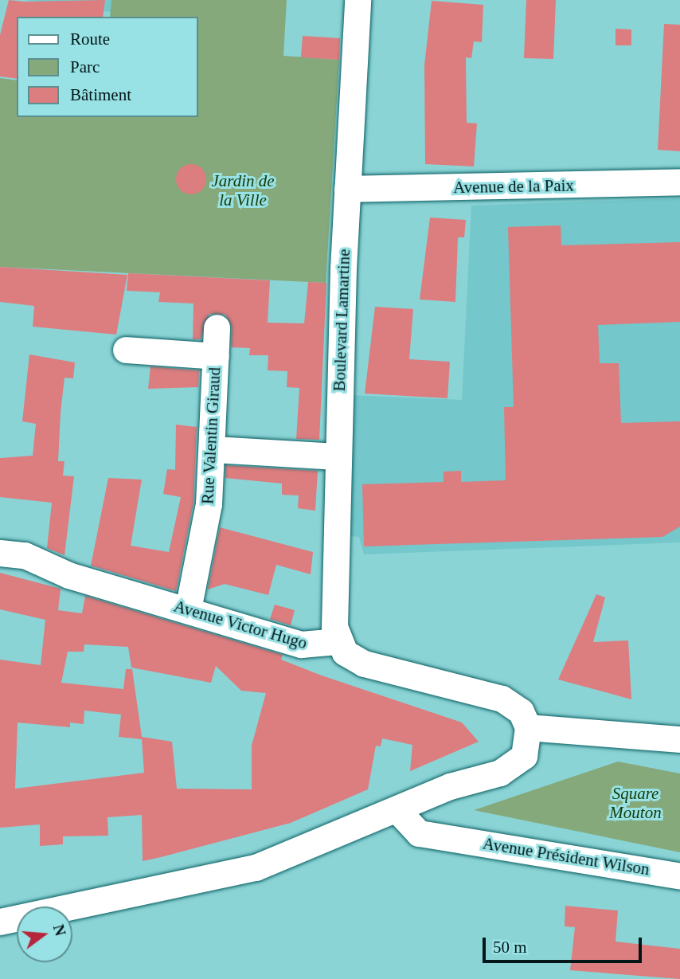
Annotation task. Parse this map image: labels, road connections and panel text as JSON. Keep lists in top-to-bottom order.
{
  "streets": {
    "street": [
      "Avenue de la Paix",
      "Boulevard Lamartine",
      "Rue Valentin Giraud",
      "Avenue Victor Hugo",
      "Avenue Président Wilson"
    ]
  },
  "crossings": [
    ["Avenue de la Paix", "Boulevard Lamartine"],
    ["Boulevard Lamartine", "Avenue Victor Hugo"],
    ["Rue Valentin Giraud", "Avenue Victor Hugo"]
  ],
  "parks": ["Jardin de la Ville", "Square Mouton"],
  "legend": ["Route", "Parc", "Bâtiment"],
  "scale_bar": "50 m",
  "north": "right"
}
